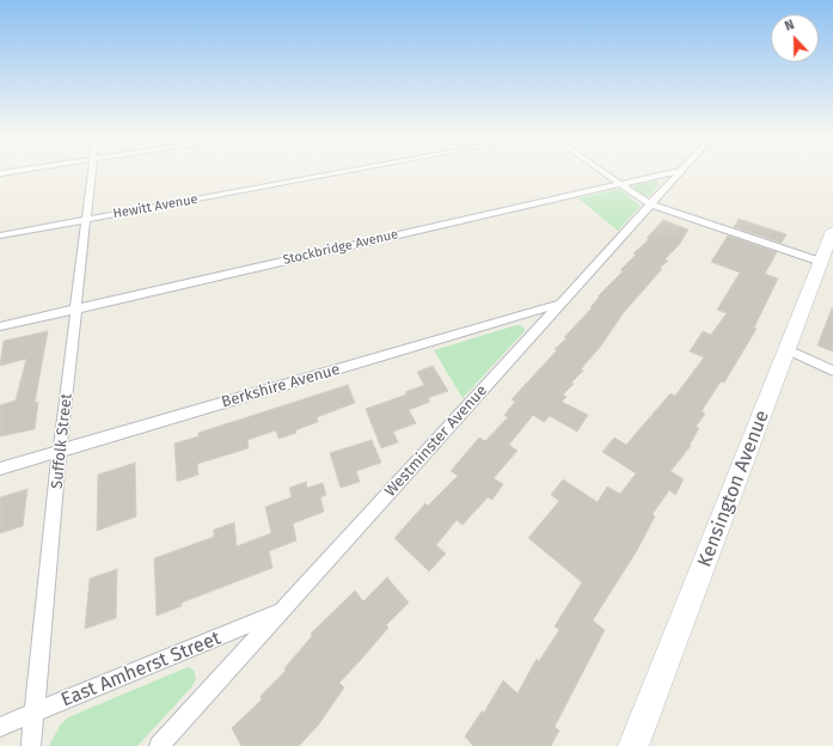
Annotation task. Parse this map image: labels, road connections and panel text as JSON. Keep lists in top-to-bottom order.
{
  "streets": {
    "street": [
      "Hewitt Avenue",
      "Stockbridge Avenue",
      "Berkshire Avenue",
      "Suffolk Street",
      "Westminster Avenue",
      "Kensington Avenue",
      "East Amherst Street"
    ]
  },
  "crossings": [
    ["Hewitt Avenue", "Suffolk Street"],
    ["Stockbridge Avenue", "Suffolk Street"],
    ["Berkshire Avenue", "Suffolk Street"],
    ["Berkshire Avenue", "Westminster Avenue"],
    ["Suffolk Street", "East Amherst Street"],
    ["Westminster Avenue", "East Amherst Street"]
  ],
  "north": "top"
}
